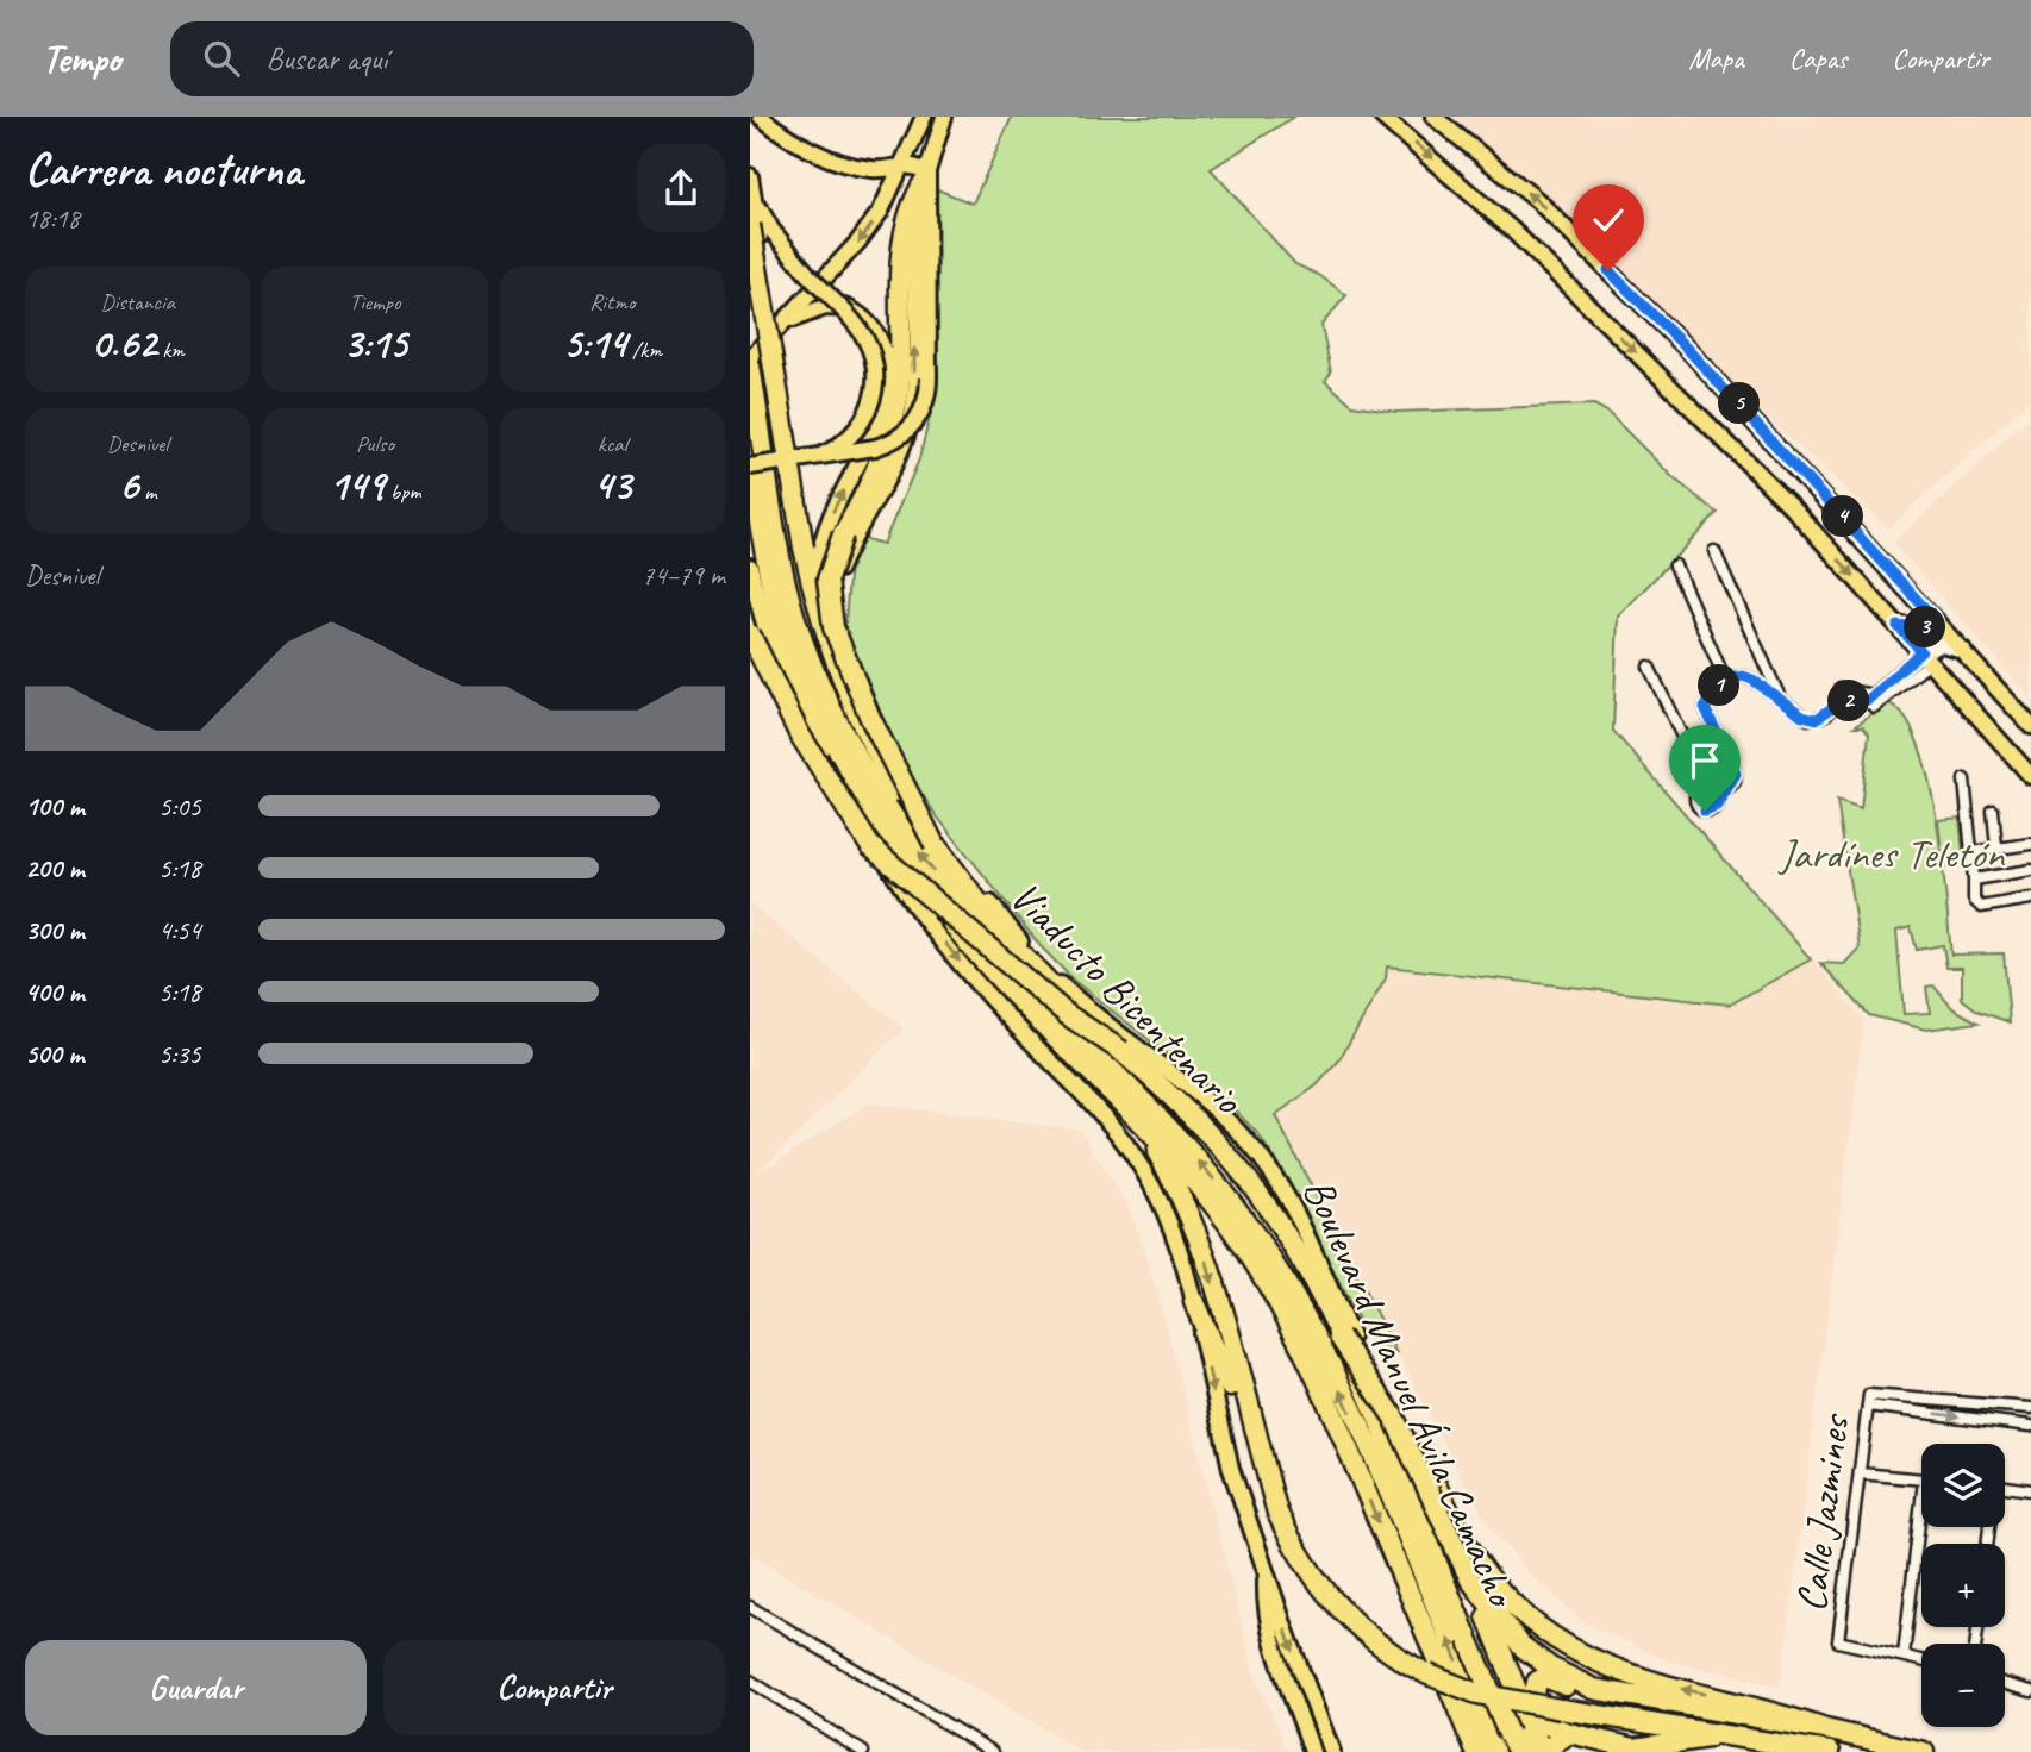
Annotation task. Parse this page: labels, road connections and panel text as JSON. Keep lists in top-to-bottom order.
{
  "streets": {
    "highway": ["Viaducto Bicentenario", "Boulevard Manuel Ávila Camacho"],
    "street": ["Calle Jazmines"]
  },
  "crossings": [
    ["Viaducto Bicentenario", "Boulevard Manuel Ávila Camacho"]
  ],
  "parks": ["Jardínes Teletón"],
  "page": {
    "header": "Tempo",
    "search": "Buscar aquí",
    "nav": ["Mapa", "Capas", "Compartir"],
    "heading": ["Carrera nocturna", "18:18"],
    "stats": [
      ["Distancia", "0.62 km"],
      ["Tiempo", "3:15"],
      ["Ritmo", "5:14 /km"],
      ["Desnivel", "6 m"],
      ["Pulso", "149 bpm"],
      ["kcal", "43"]
    ],
    "pins": [
      "5",
      "4",
      "3",
      "1",
      "2"
    ],
    "chart": ["Desnivel", "74–79 m"],
    "list": [
      {
        "name": "100 m",
        "note": "5:05"
      },
      {
        "name": "200 m",
        "note": "5:18"
      },
      {
        "name": "300 m",
        "note": "4:54"
      },
      {
        "name": "400 m",
        "note": "5:18"
      },
      {
        "name": "500 m",
        "note": "5:35"
      }
    ],
    "map_buttons": ["+", "−"],
    "buttons": ["Guardar", "Compartir"]
  }
}
